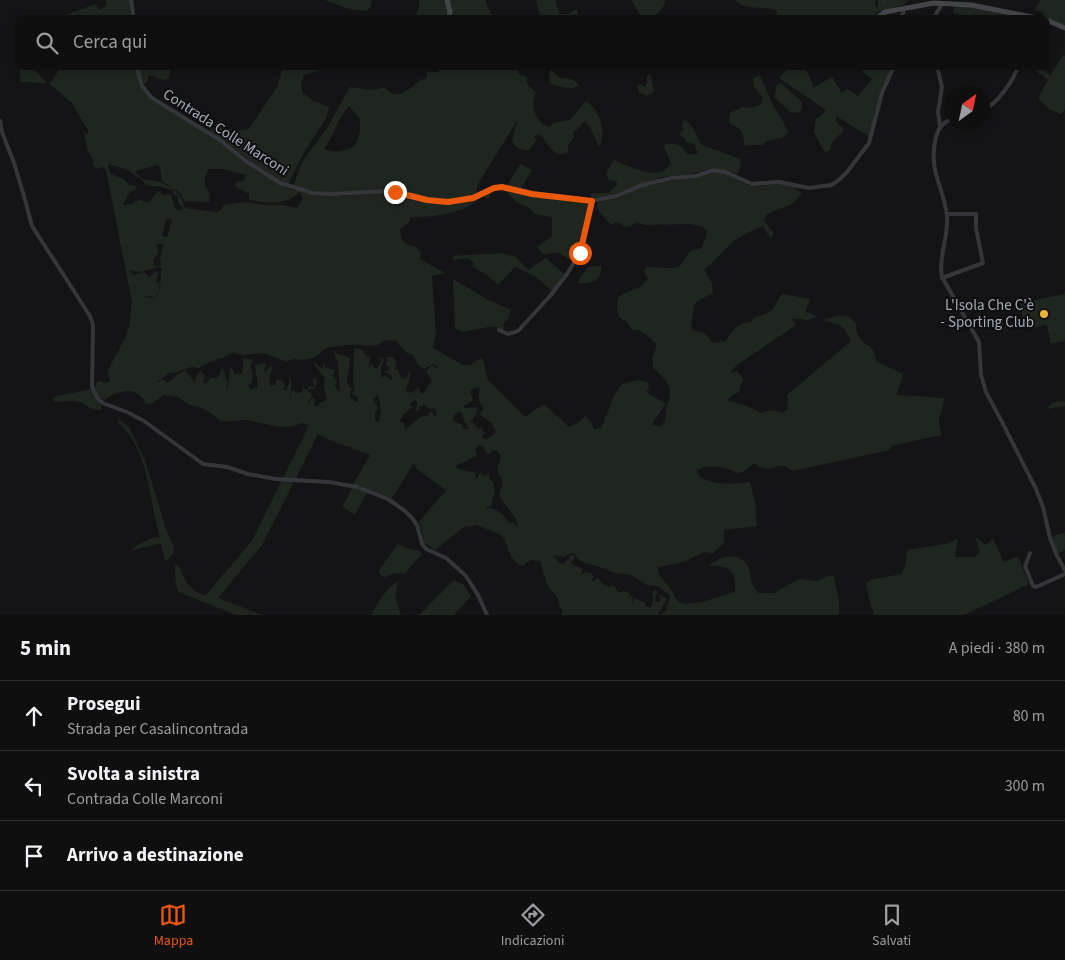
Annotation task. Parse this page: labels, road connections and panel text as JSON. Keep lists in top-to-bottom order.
{
  "streets": {
    "street": ["Contrada Colle Marconi"]
  },
  "places": ["L'Isola Che C'è - Sporting Club"],
  "north": "top right",
  "page": {
    "search": "Cerca qui",
    "heading": ["5 min", "A piedi · 380 m"],
    "list": [
      ["Prosegui", "Strada per Casalincontrada", "80 m"],
      ["Svolta a sinistra", "Contrada Colle Marconi", "300 m"],
      "Arrivo a destinazione"
    ],
    "nav": ["Mappa", "Indicazioni", "Salvati"]
  }
}
